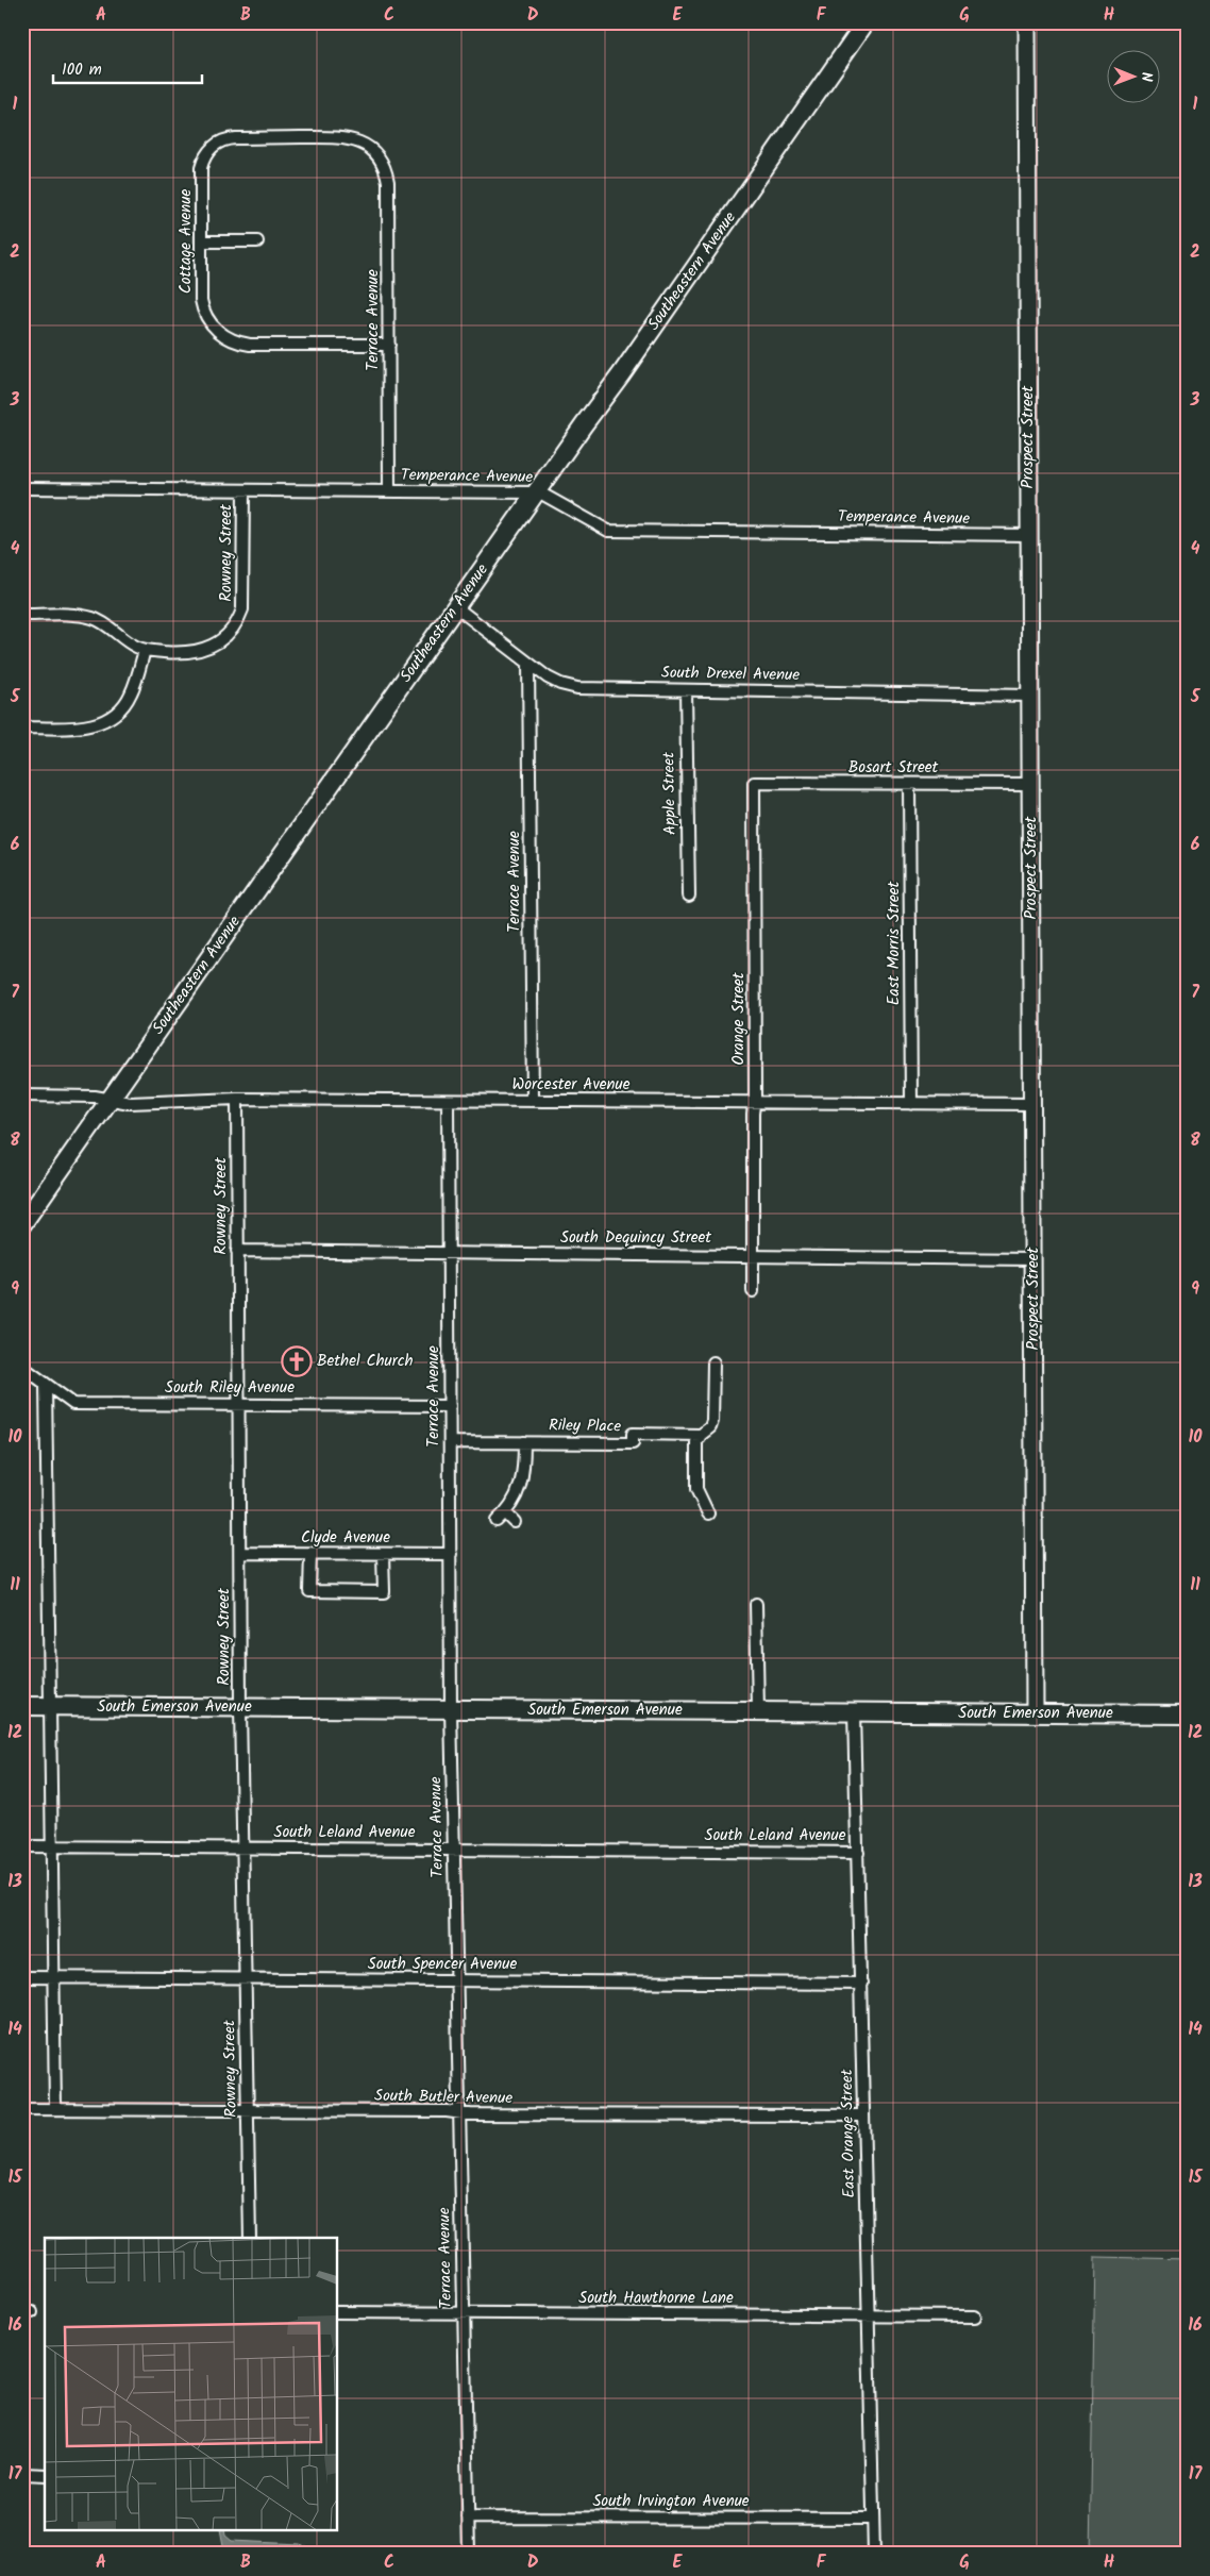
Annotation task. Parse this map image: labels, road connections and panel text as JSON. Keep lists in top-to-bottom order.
{
  "streets": {
    "main road": ["Southeastern Avenue", "Prospect Street", "South Emerson Avenue"],
    "street": [
      "Cottage Avenue",
      "Terrace Avenue",
      "Temperance Avenue",
      "Rowney Street",
      "South Drexel Avenue",
      "Bosart Street",
      "Apple Street",
      "East Morris Street",
      "Orange Street",
      "Worcester Avenue",
      "South Dequincy Street",
      "South Riley Avenue",
      "Riley Place",
      "Clyde Avenue",
      "South Leland Avenue",
      "South Spencer Avenue",
      "South Butler Avenue",
      "East Orange Street",
      "South Hawthorne Lane",
      "South Irvington Avenue"
    ]
  },
  "crossings": [
    ["Cottage Avenue", "Terrace Avenue"],
    ["Southeastern Avenue", "Temperance Avenue"],
    ["Southeastern Avenue", "South Drexel Avenue"],
    ["Southeastern Avenue", "Worcester Avenue"],
    ["Terrace Avenue", "Temperance Avenue"],
    ["Terrace Avenue", "South Drexel Avenue"],
    ["Terrace Avenue", "Worcester Avenue"],
    ["Terrace Avenue", "South Dequincy Street"],
    ["Terrace Avenue", "South Riley Avenue"],
    ["Terrace Avenue", "Riley Place"],
    ["Terrace Avenue", "Clyde Avenue"],
    ["Terrace Avenue", "South Emerson Avenue"],
    ["Terrace Avenue", "South Leland Avenue"],
    ["Terrace Avenue", "South Spencer Avenue"],
    ["Terrace Avenue", "South Butler Avenue"],
    ["Terrace Avenue", "South Hawthorne Lane"],
    ["Terrace Avenue", "South Irvington Avenue"],
    ["Prospect Street", "Temperance Avenue"],
    ["Prospect Street", "South Drexel Avenue"],
    ["Prospect Street", "Bosart Street"],
    ["Prospect Street", "Worcester Avenue"],
    ["Prospect Street", "South Dequincy Street"],
    ["Prospect Street", "South Emerson Avenue"],
    ["Temperance Avenue", "Rowney Street"],
    ["Rowney Street", "Worcester Avenue"],
    ["Rowney Street", "South Dequincy Street"],
    ["Rowney Street", "South Riley Avenue"],
    ["Rowney Street", "Clyde Avenue"],
    ["Rowney Street", "South Emerson Avenue"],
    ["Rowney Street", "South Leland Avenue"],
    ["Rowney Street", "South Spencer Avenue"],
    ["Rowney Street", "South Butler Avenue"],
    ["South Drexel Avenue", "Apple Street"],
    ["Bosart Street", "East Morris Street"],
    ["Bosart Street", "Orange Street"],
    ["East Morris Street", "Worcester Avenue"],
    ["Orange Street", "Worcester Avenue"],
    ["Orange Street", "South Dequincy Street"],
    ["South Emerson Avenue", "East Orange Street"],
    ["South Leland Avenue", "East Orange Street"],
    ["South Spencer Avenue", "East Orange Street"],
    ["South Butler Avenue", "East Orange Street"],
    ["East Orange Street", "South Hawthorne Lane"],
    ["East Orange Street", "South Irvington Avenue"]
  ],
  "places": {
    "church": ["Bethel Church"]
  },
  "scale_bar": "100 m",
  "north": "right",
  "grid": {
    "columns": [
      "A",
      "B",
      "C",
      "D",
      "E",
      "F",
      "G",
      "H"
    ],
    "rows": [
      "1",
      "2",
      "3",
      "4",
      "5",
      "6",
      "7",
      "8",
      "9",
      "10",
      "11",
      "12",
      "13",
      "14",
      "15",
      "16",
      "17"
    ]
  }
}
